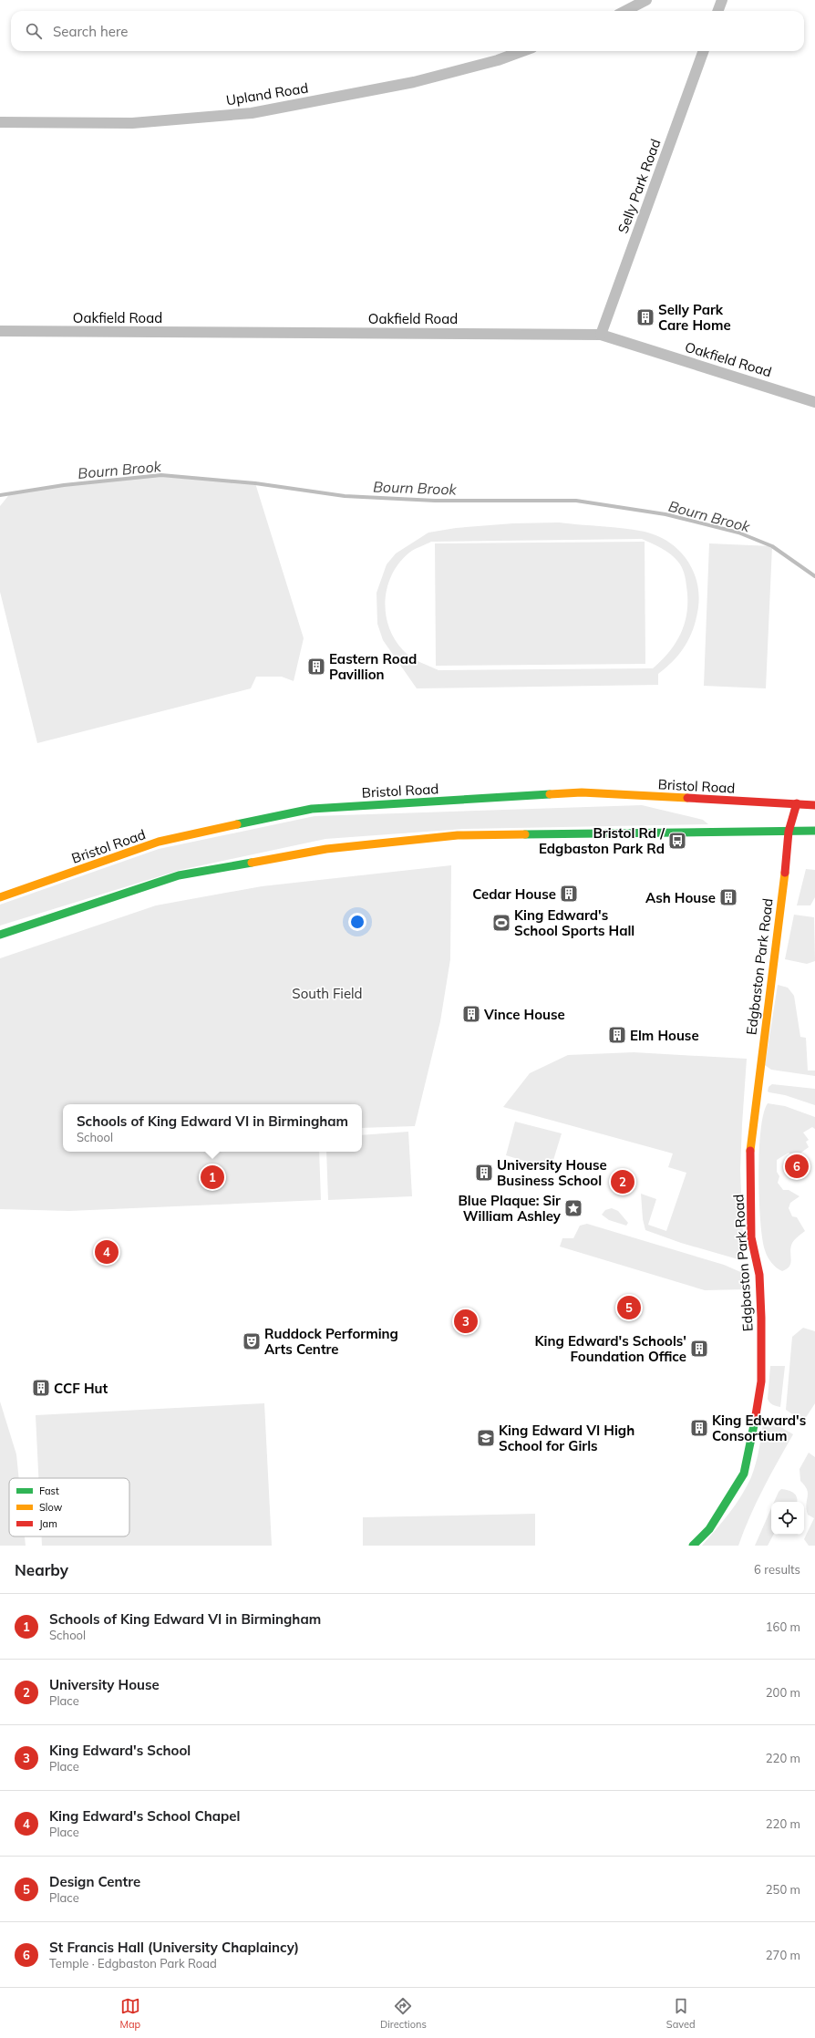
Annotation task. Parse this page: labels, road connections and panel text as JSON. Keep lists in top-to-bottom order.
{
  "streets": {
    "main road": ["Bristol Road", "Edgbaston Park Road"],
    "street": ["Upland Road", "Selly Park Road", "Oakfield Road"]
  },
  "crossings": [
    ["Selly Park Road", "Oakfield Road"]
  ],
  "water": ["Bourn Brook"],
  "parks": ["South Field"],
  "places": {
    "building": [
      "Selly Park Care Home",
      "Eastern Road Pavillion",
      "Cedar House",
      "Ash House",
      "Vince House",
      "Elm House",
      "University House Business School",
      "King Edward's Schools' Foundation Office",
      "CCF Hut",
      "King Edward's Consortium"
    ],
    "bus stop": ["Bristol Rd / Edgbaston Park Rd"],
    "sports": ["King Edward's School Sports Hall"],
    "place": ["Blue Plaque: Sir William Ashley"],
    "theatre": ["Ruddock Performing Arts Centre"],
    "school or university": ["King Edward VI High School for Girls"]
  },
  "legend": ["Fast", "Slow", "Jam"],
  "page": {
    "search": "Search here",
    "popup": ["Schools of King Edward VI in Birmingham", "School"],
    "pins": [
      "6",
      "1",
      "2",
      "4",
      "5",
      "3"
    ],
    "heading": ["Nearby", "6 results"],
    "list": [
      {
        "mark": "1",
        "name": "Schools of King Edward VI in Birmingham",
        "note": "School",
        "value": "160 m"
      },
      {
        "mark": "2",
        "name": "University House",
        "note": "Place",
        "value": "200 m"
      },
      {
        "mark": "3",
        "name": "King Edward's School",
        "note": "Place",
        "value": "220 m"
      },
      {
        "mark": "4",
        "name": "King Edward's School Chapel",
        "note": "Place",
        "value": "220 m"
      },
      {
        "mark": "5",
        "name": "Design Centre",
        "note": "Place",
        "value": "250 m"
      },
      {
        "mark": "6",
        "name": "St Francis Hall (University Chaplaincy)",
        "note": "Temple · Edgbaston Park Road",
        "value": "270 m"
      }
    ],
    "nav": ["Map", "Directions", "Saved"]
  }
}
